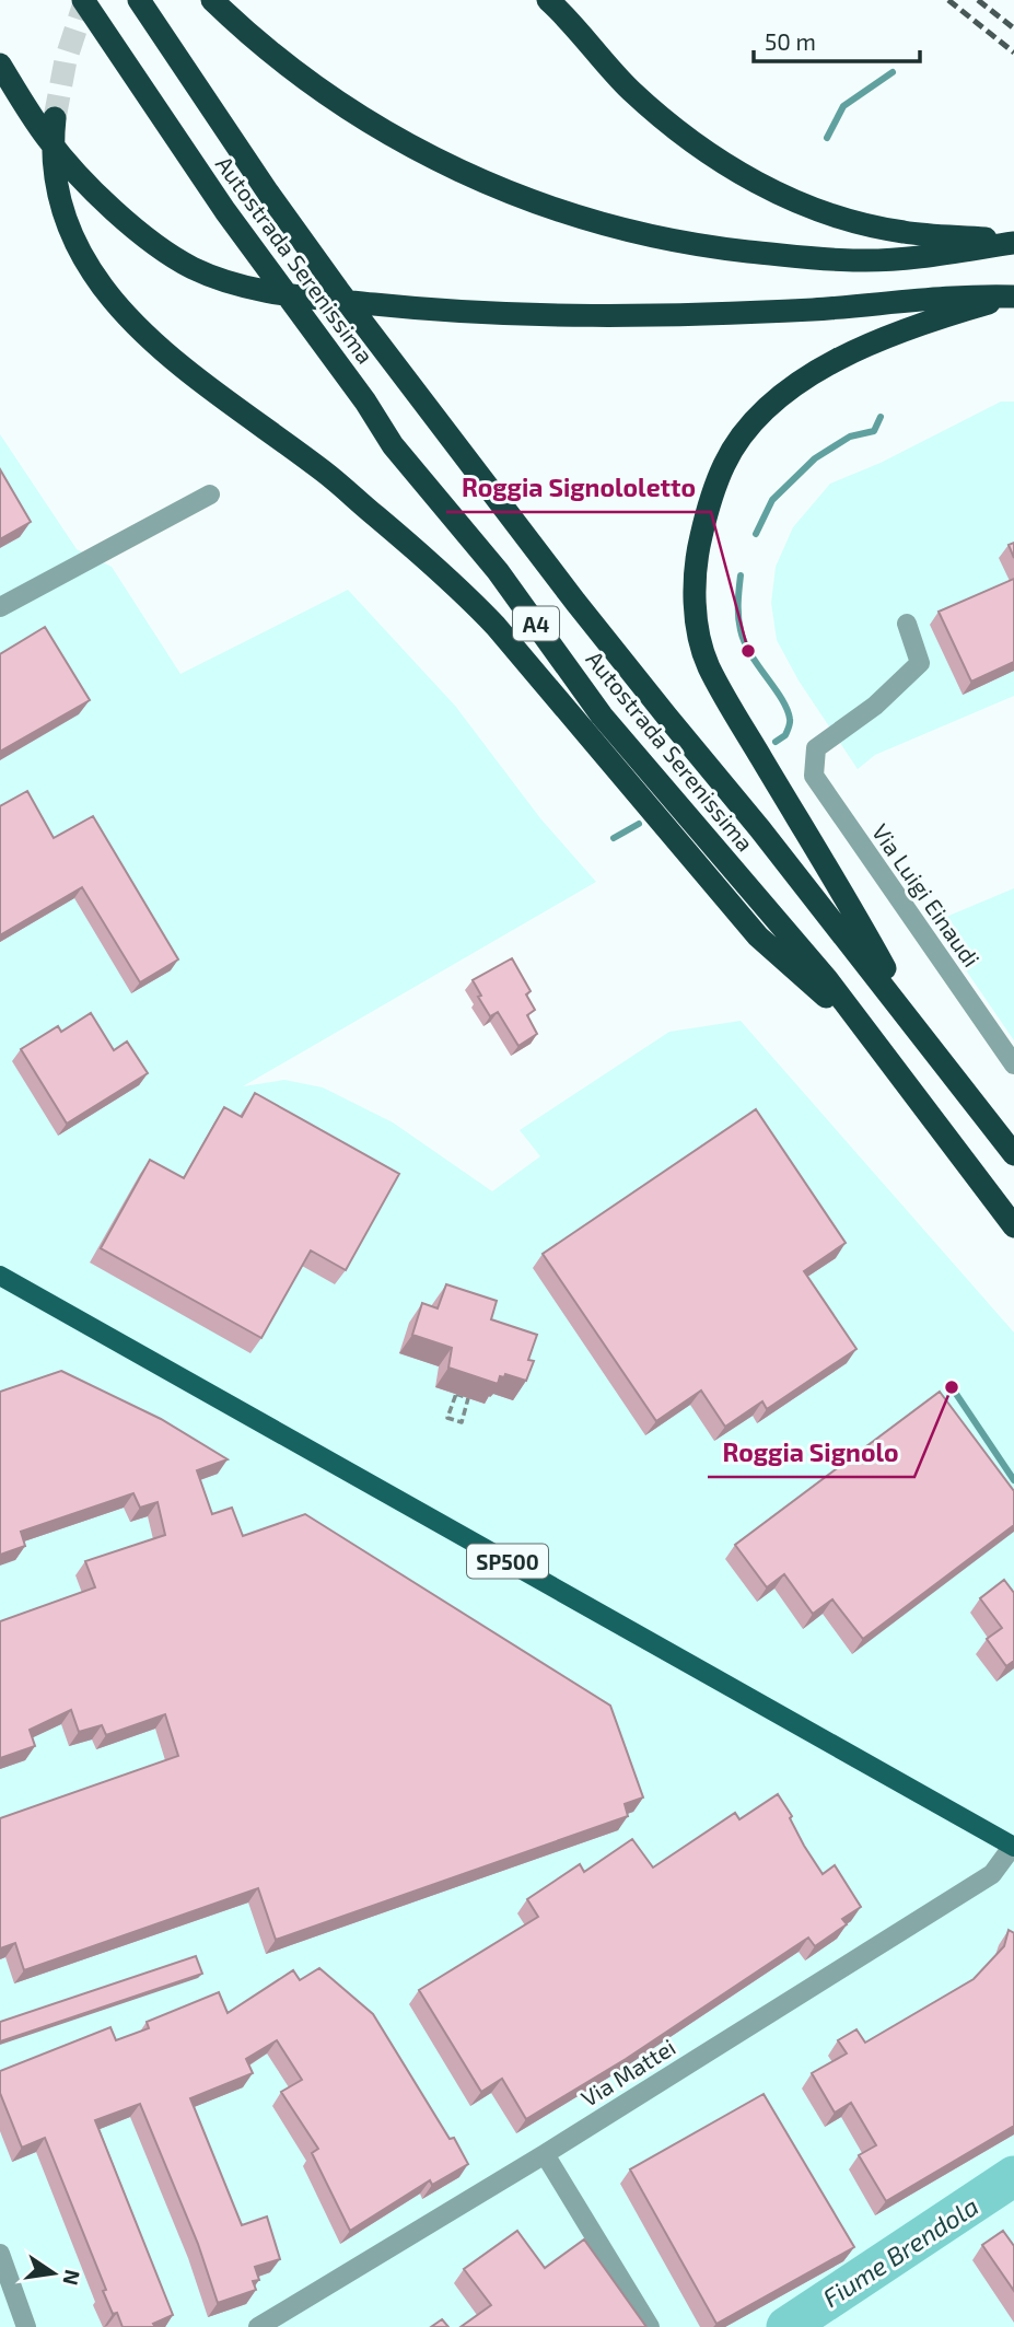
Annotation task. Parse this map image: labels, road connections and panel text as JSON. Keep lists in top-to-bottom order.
{
  "streets": {
    "highway": ["Autostrada Serenissima", "A4"],
    "main road": ["SP500"],
    "street": ["Via Luigi Einaudi", "Via Mattei"]
  },
  "crossings": [
    ["SP500", "Via Mattei"]
  ],
  "water": ["Fiume Brendola"],
  "places": ["Roggia Signololetto", "Roggia Signolo"],
  "scale_bar": "50 m",
  "north": "right"
}
